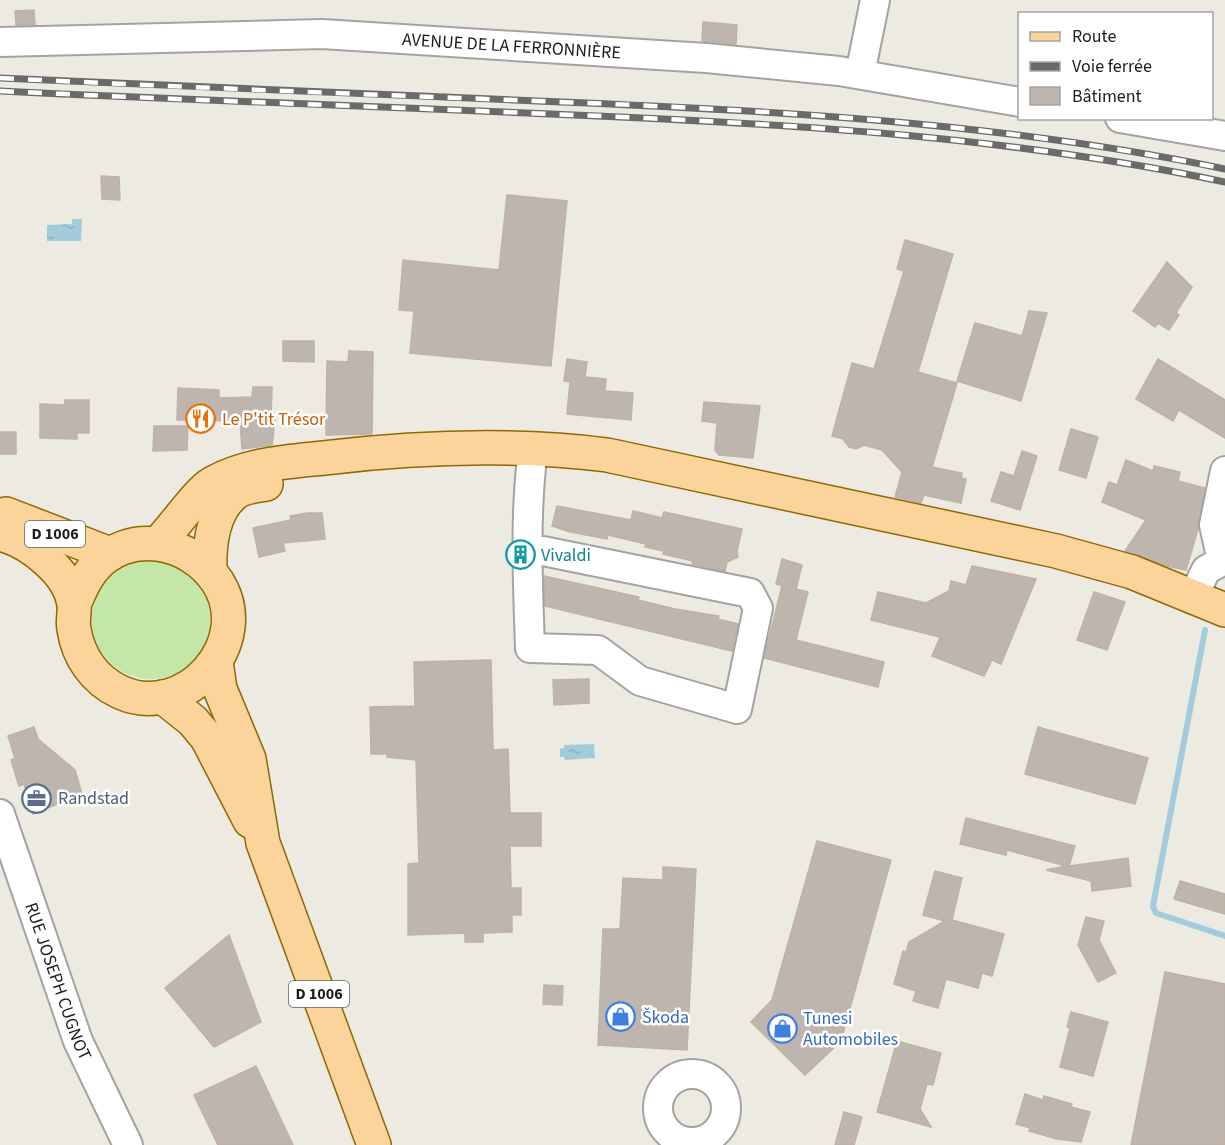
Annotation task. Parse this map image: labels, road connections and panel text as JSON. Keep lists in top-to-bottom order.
{
  "streets": {
    "main road": ["D 1006"],
    "street": ["AVENUE DE LA FERRONNIÈRE", "RUE JOSEPH CUGNOT"]
  },
  "places": {
    "restaurant": ["Le P'tit Trésor"],
    "building": ["Vivaldi"],
    "office": ["Randstad"],
    "shop": ["Škoda", "Tunesi Automobiles"]
  },
  "legend": ["Route", "Voie ferrée", "Bâtiment"]
}
